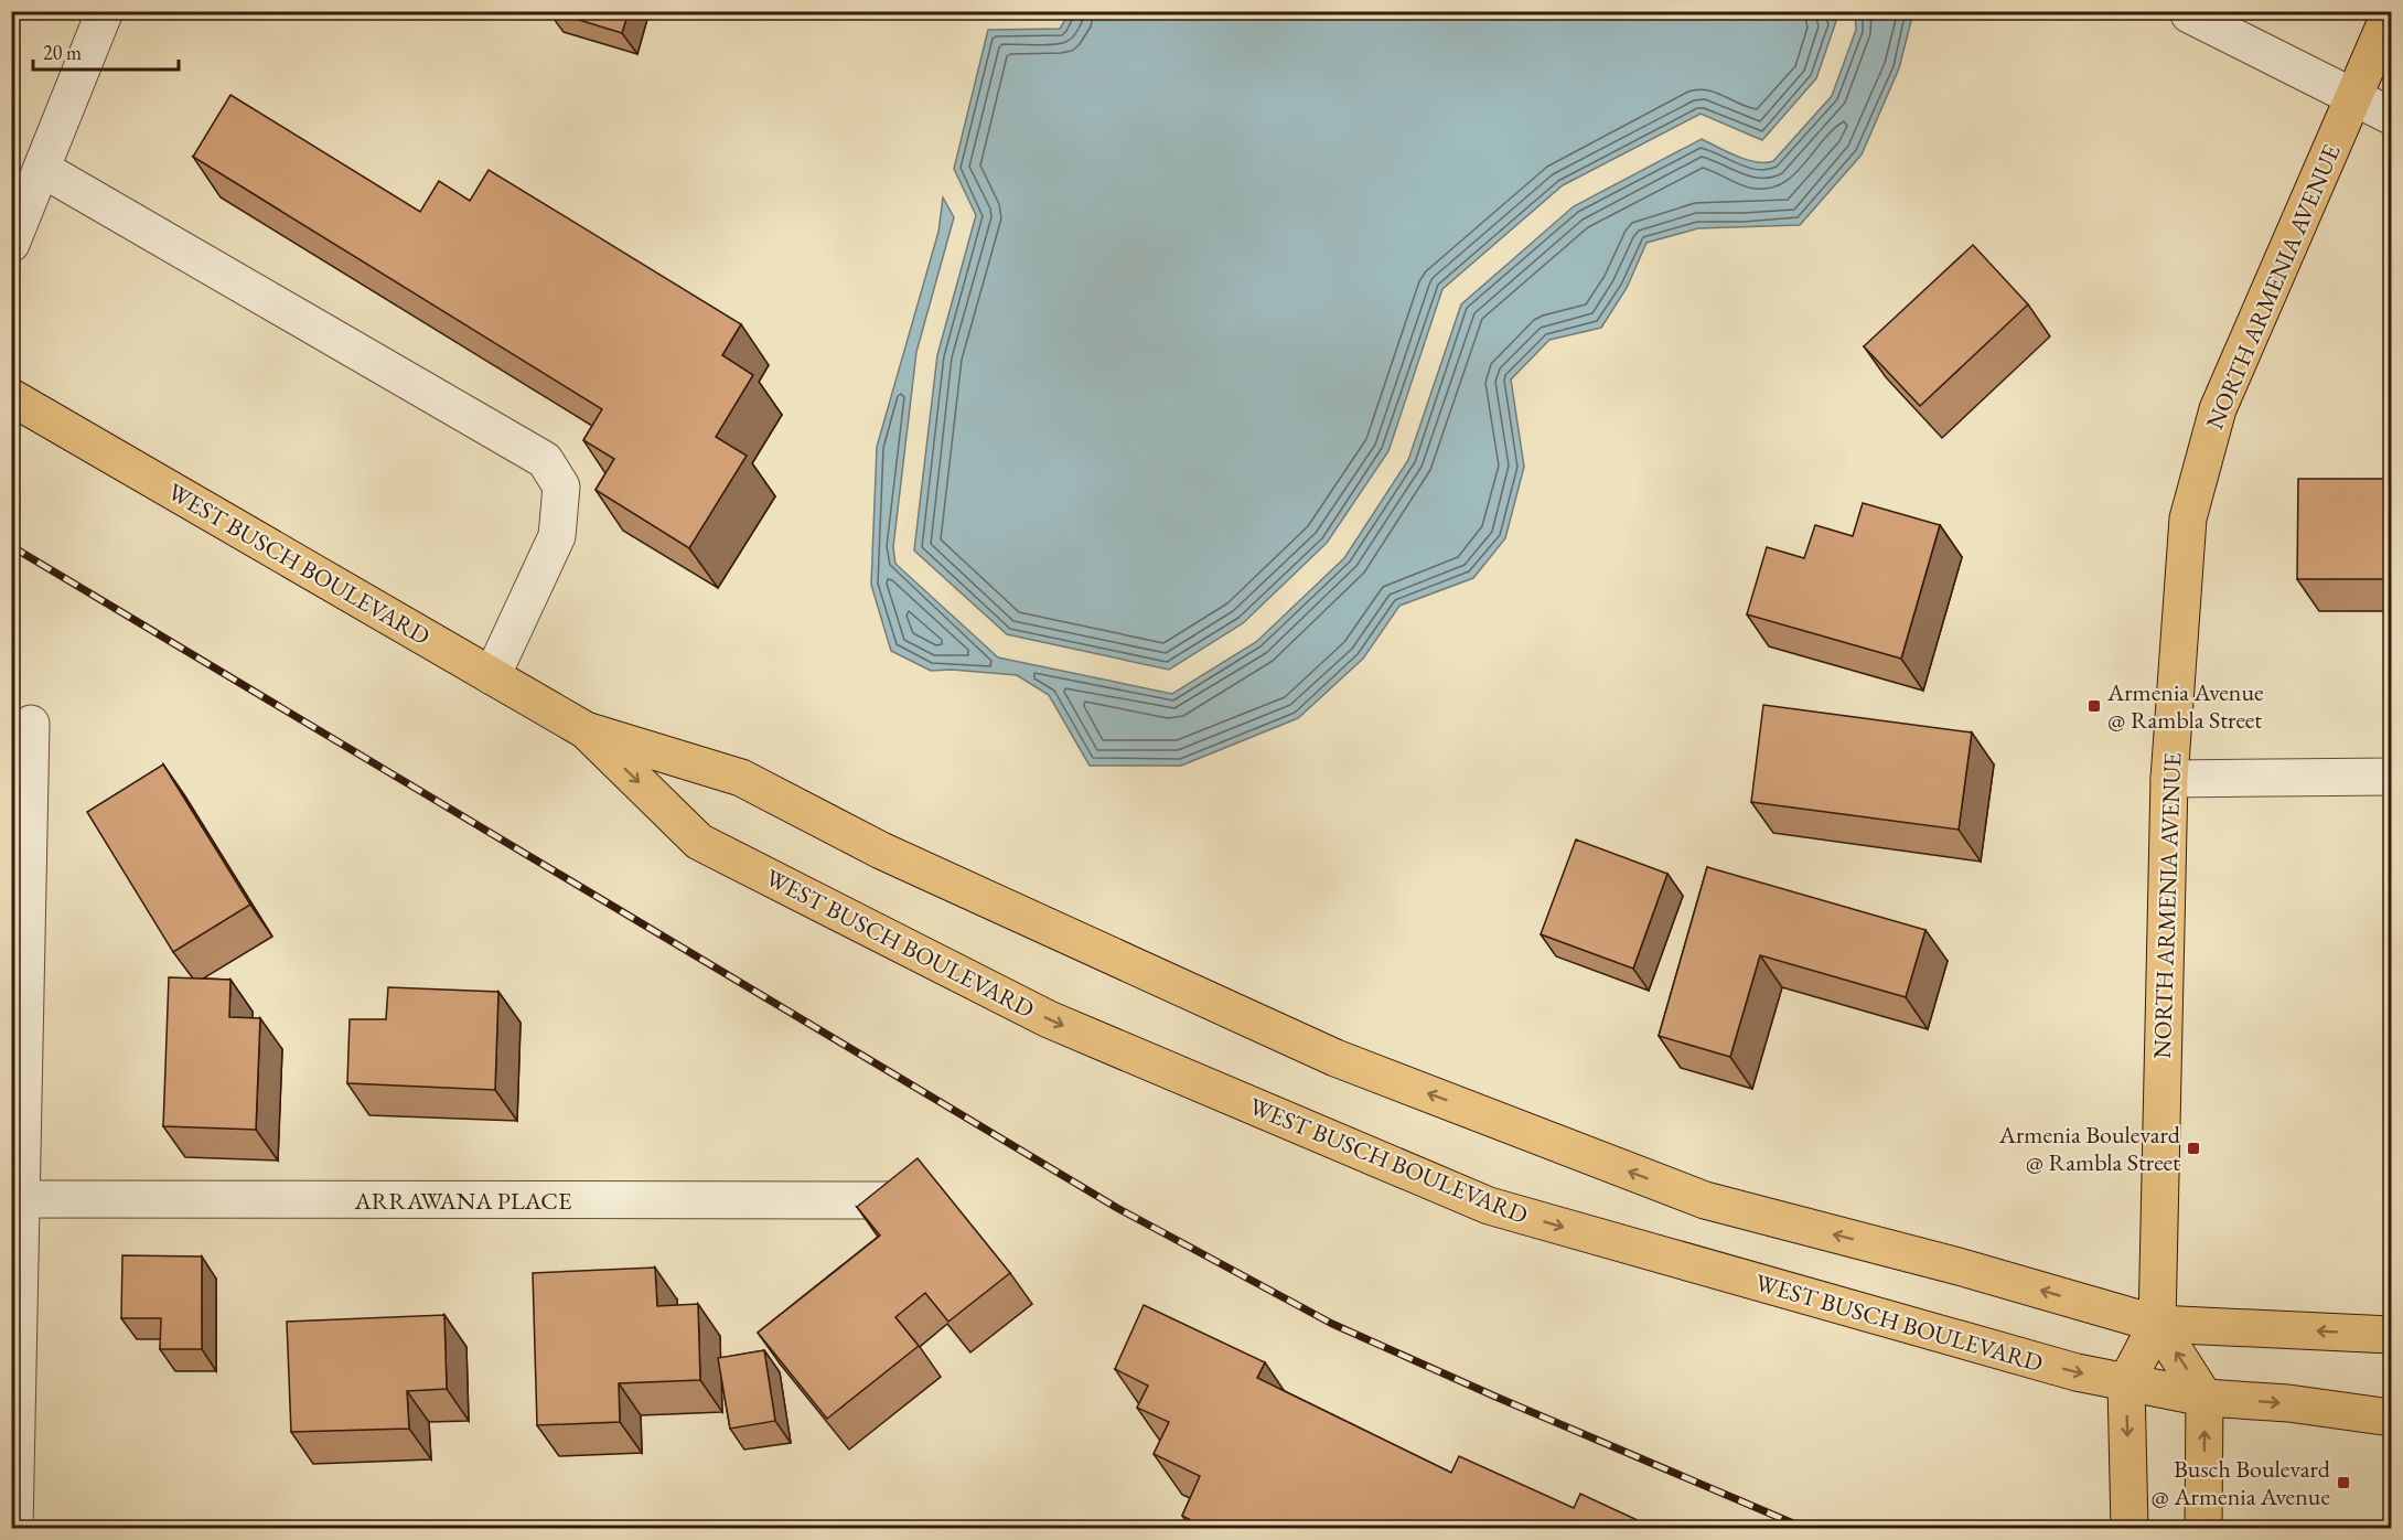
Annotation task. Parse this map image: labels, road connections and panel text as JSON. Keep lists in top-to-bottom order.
{
  "streets": {
    "main road": ["NORTH ARMENIA AVENUE", "WEST BUSCH BOULEVARD"],
    "street": ["ARRAWANA PLACE"]
  },
  "crossings": [
    ["NORTH ARMENIA AVENUE", "WEST BUSCH BOULEVARD"]
  ],
  "places": {
    "transit": ["Armenia Avenue @ Rambla Street", "Armenia Boulevard @ Rambla Street", "Busch Boulevard @ Armenia Avenue"]
  },
  "scale_bar": "20 m"
}
